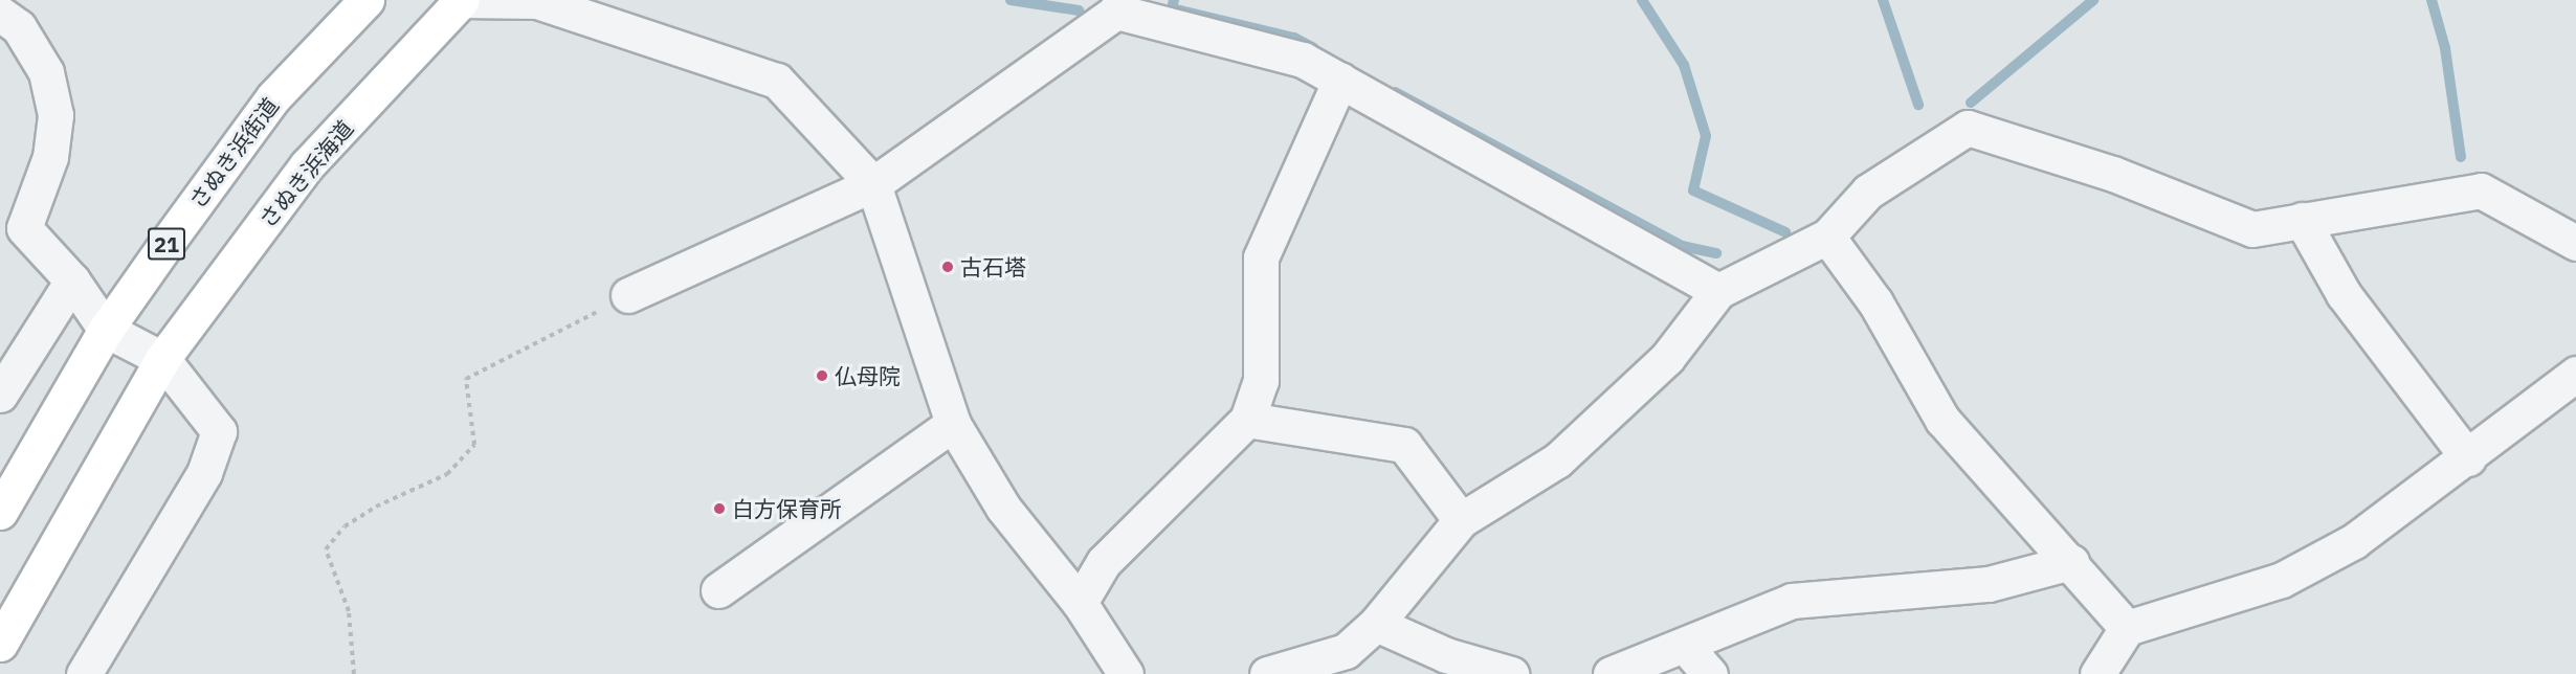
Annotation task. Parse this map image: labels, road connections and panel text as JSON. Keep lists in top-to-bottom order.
{
  "streets": {
    "main road": ["さぬき浜街道", "さぬき浜海道", "21"]
  },
  "places": ["古石塔", "仏母院", "白方保育所"]
}
